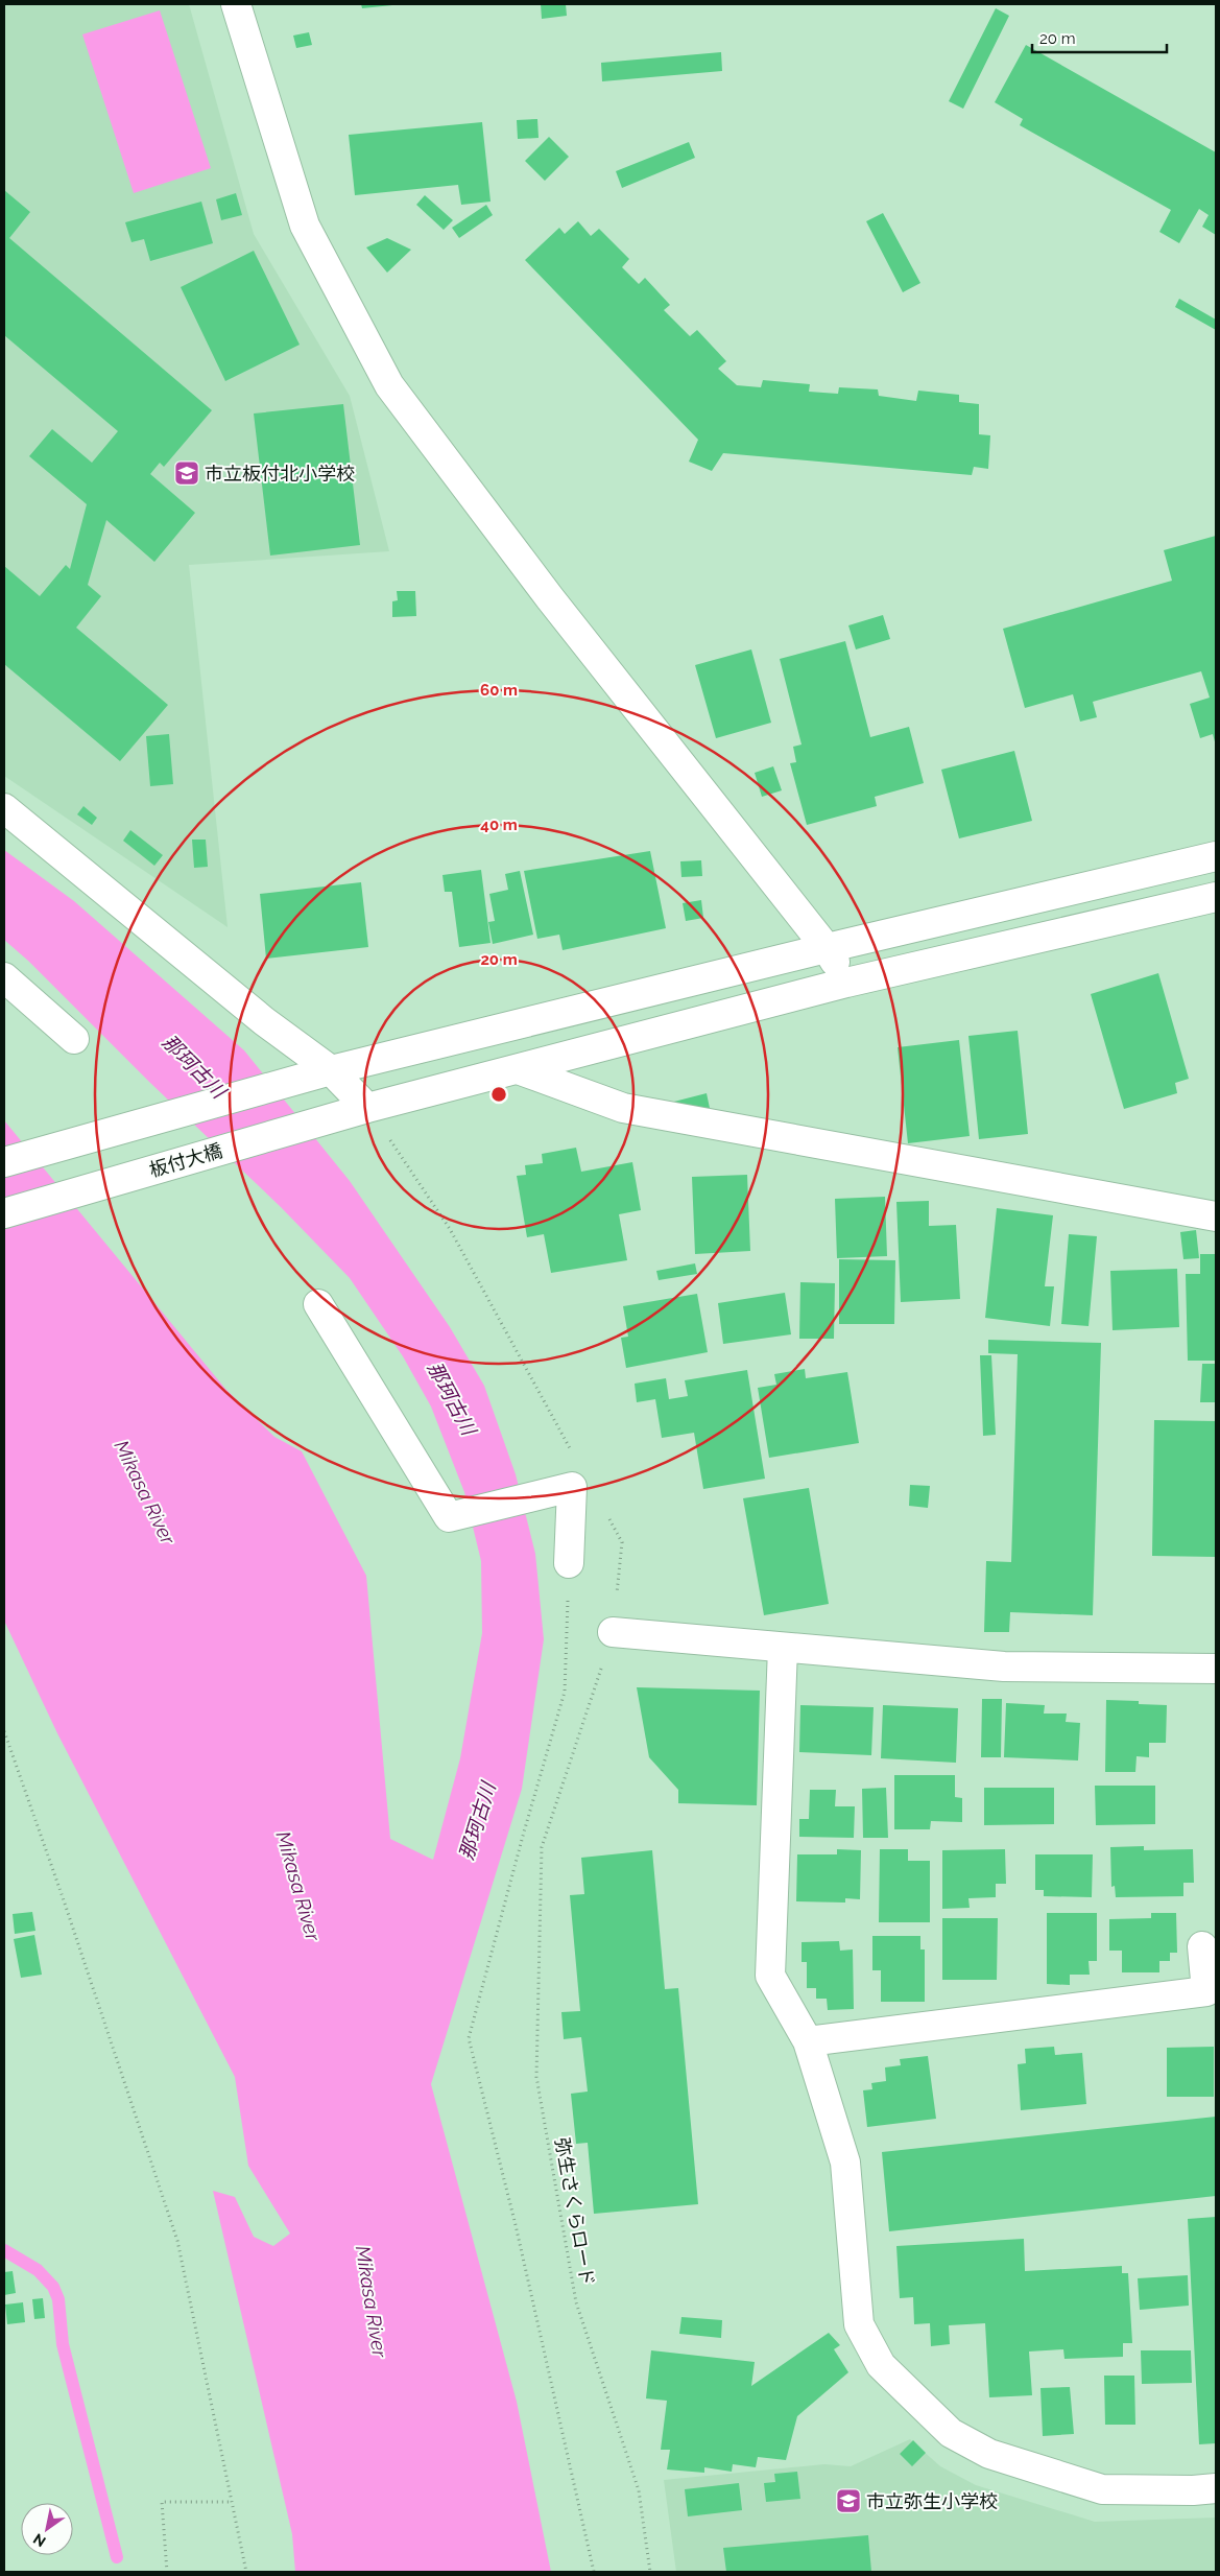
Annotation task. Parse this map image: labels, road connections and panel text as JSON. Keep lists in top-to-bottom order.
{
  "streets": {
    "street": ["板付大橋"],
    "path": ["弥生さくらロード"]
  },
  "water": ["那珂古川", "Mikasa River"],
  "places": {
    "school or university": ["市立板付北小学校", "市立弥生小学校"]
  },
  "scale_bar": "20 m",
  "north": "bottom left",
  "rings": ["60 m", "40 m", "20 m"]
}
